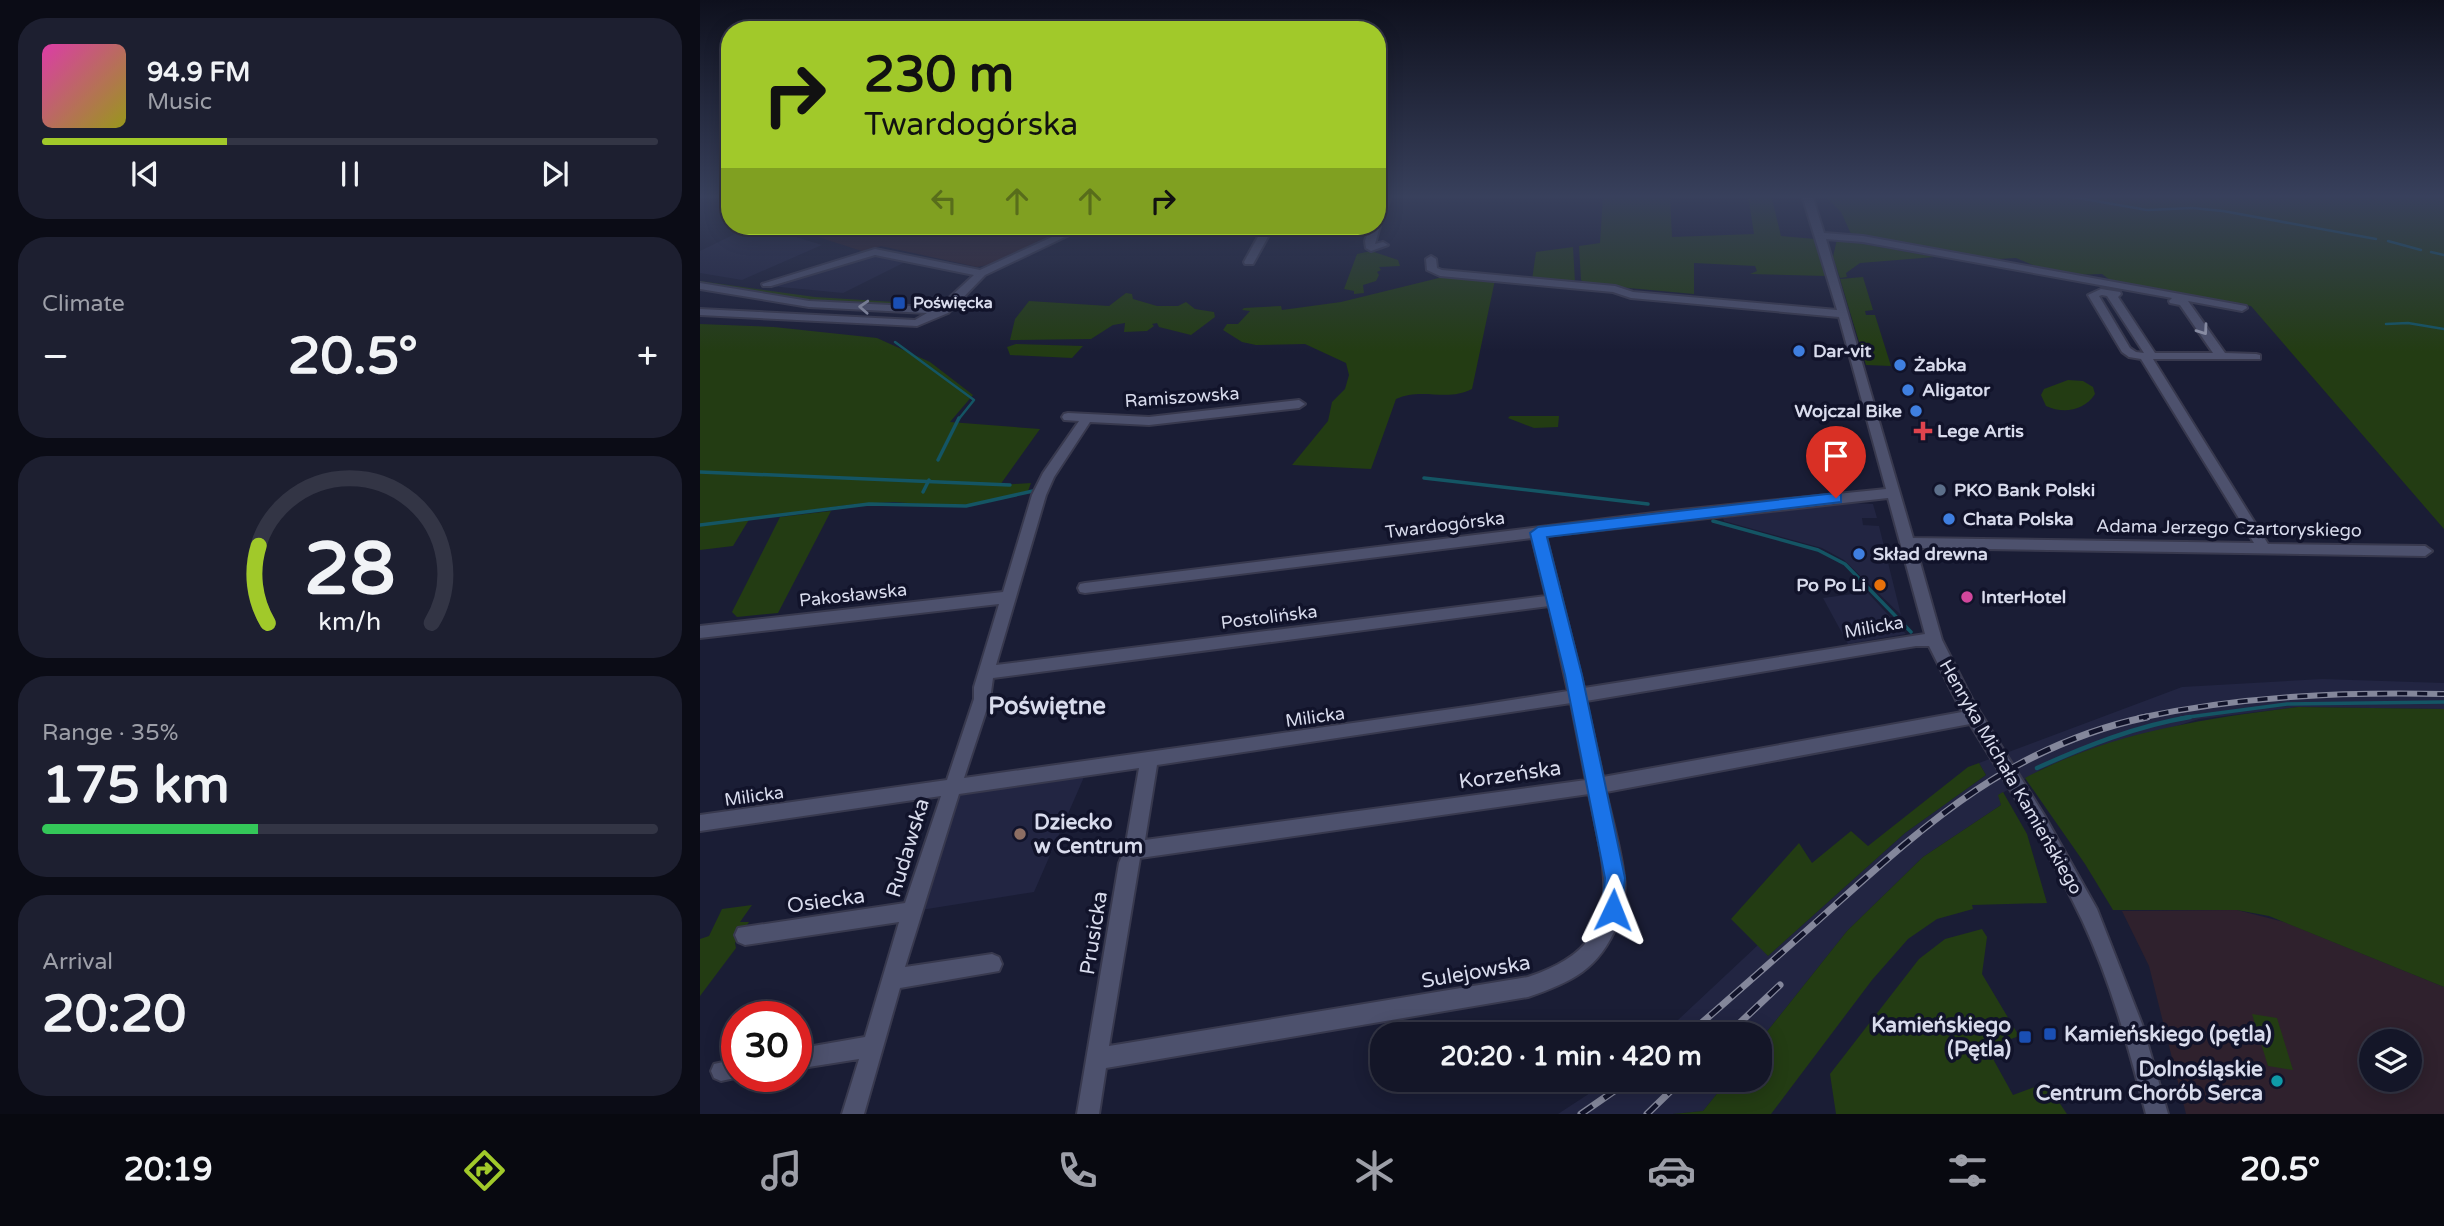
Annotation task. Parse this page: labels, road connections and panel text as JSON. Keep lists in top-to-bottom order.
{
  "streets": {
    "street": [
      "Ramiszowska",
      "Twardogórska",
      "Adama Jerzego Czartoryskiego",
      "Pakosławska",
      "Postolińska",
      "Milicka",
      "Korzeńska",
      "Henryka Michała Kamieńskiego",
      "Rudawska",
      "Osiecka",
      "Prusicka",
      "Sulejowska"
    ]
  },
  "crossings": [
    ["Ramiszowska", "Rudawska"],
    ["Twardogórska", "Henryka Michała Kamieńskiego"],
    ["Twardogórska", "Sulejowska"],
    ["Adama Jerzego Czartoryskiego", "Henryka Michała Kamieńskiego"],
    ["Pakosławska", "Rudawska"],
    ["Postolińska", "Rudawska"],
    ["Postolińska", "Sulejowska"],
    ["Milicka", "Henryka Michała Kamieńskiego"],
    ["Milicka", "Rudawska"],
    ["Milicka", "Prusicka"],
    ["Milicka", "Sulejowska"],
    ["Korzeńska", "Henryka Michała Kamieńskiego"],
    ["Korzeńska", "Prusicka"],
    ["Korzeńska", "Sulejowska"],
    ["Rudawska", "Osiecka"],
    ["Prusicka", "Sulejowska"]
  ],
  "districts": ["Poświętne"],
  "places": {
    "transit": ["Poświęcka", "Kamieńskiego (pętla)", "Kamieńskiego (Pętla)"],
    "other": [
      "Dar-vit",
      "Żabka",
      "Aligator",
      "Wojczal Bike",
      "PKO Bank Polski",
      "Chata Polska",
      "Skład drewna",
      "Po Po Li",
      "InterHotel",
      "Dziecko w Centrum",
      "Dolnośląskie Centrum Chorób Serca"
    ],
    "health": ["Lege Artis"]
  },
  "page": {
    "turn": ["230 m", "Twardogórska"],
    "song": ["94.9 FM", "Music"],
    "tile": [
      "Climate",
      ["Range · 35%", "175 km"],
      ["Arrival", "20:20"]
    ],
    "heat": ["−", "20.5°", "+"],
    "limit": "30",
    "trip": "20:20 · 1 min · 420 m",
    "tabs": ["20:19", "20.5°"],
    "gauge": ["28", "km/h"]
  }
}
